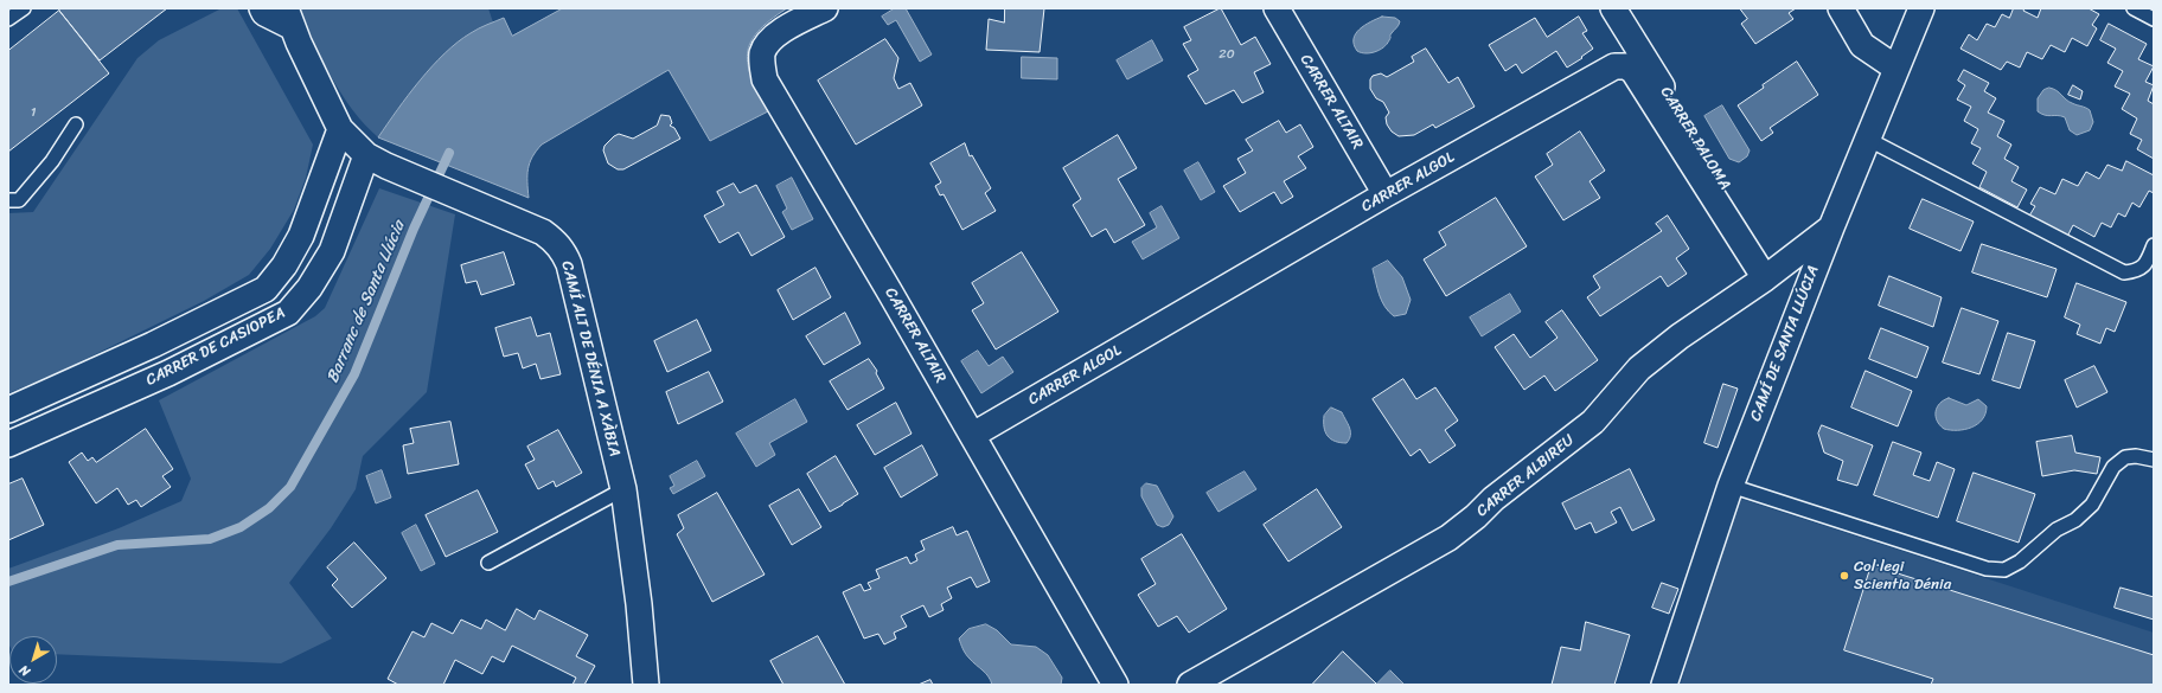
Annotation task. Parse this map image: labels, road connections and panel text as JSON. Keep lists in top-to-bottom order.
{
  "streets": {
    "street": [
      "CARRER ALTAIR",
      "CARRER PALOMA",
      "CARRER ALGOL",
      "CAMÍ DE SANTA LLÚCIA",
      "CARRER DE CASIOPEA",
      "CAMÍ ALT DE DÉNIA A XÀBIA",
      "CARRER ALBIREU"
    ]
  },
  "crossings": [
    ["CARRER ALTAIR", "CARRER ALGOL"],
    ["CARRER PALOMA", "CARRER ALGOL"],
    ["CARRER PALOMA", "CARRER ALBIREU"],
    ["CARRER ALGOL", "CARRER ALBIREU"],
    ["CAMÍ DE SANTA LLÚCIA", "CARRER ALBIREU"],
    ["CARRER DE CASIOPEA", "CAMÍ ALT DE DÉNIA A XÀBIA"]
  ],
  "water": ["Barranc de Santa Llúcia"],
  "places": ["Col·legi Scientia Dénia"],
  "house_numbers": ["20", "1"],
  "north": "bottom left"
}
